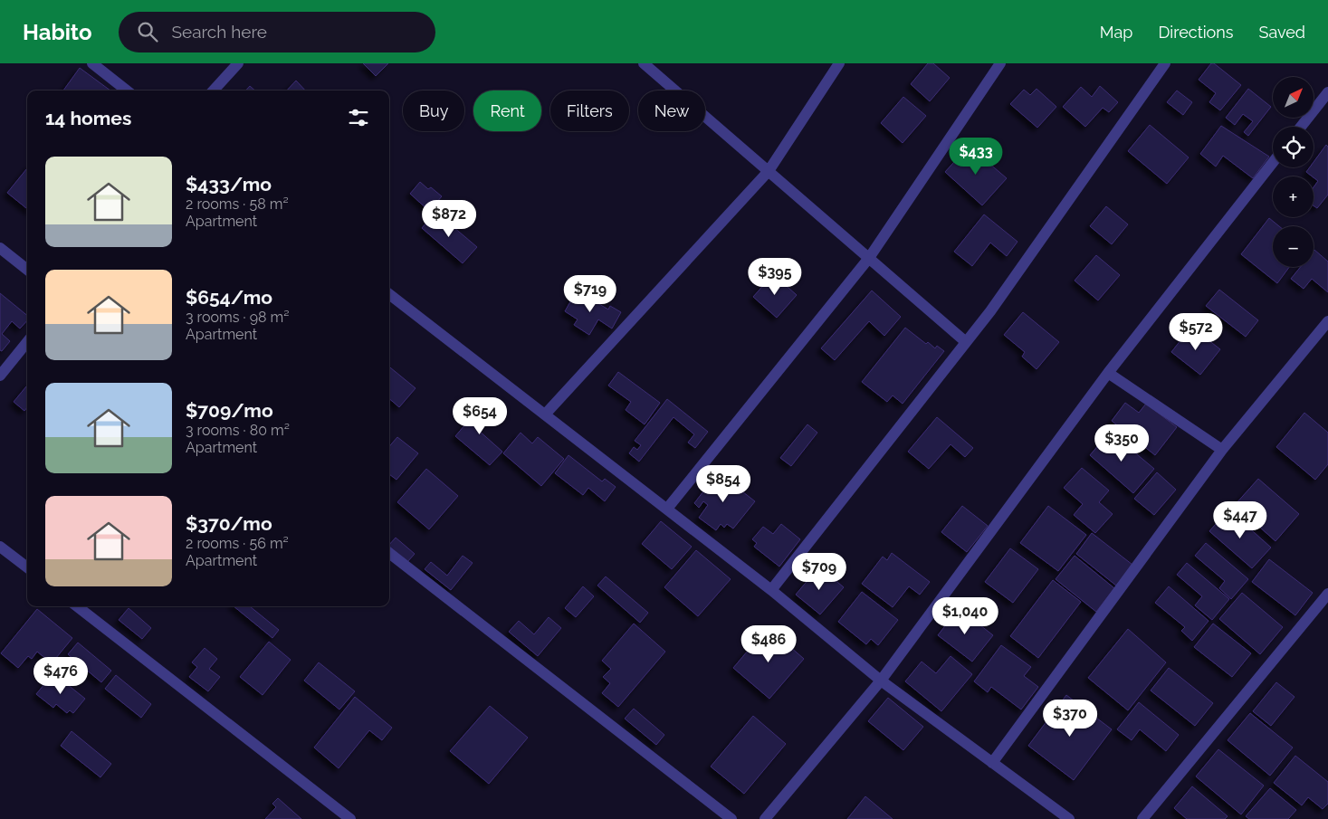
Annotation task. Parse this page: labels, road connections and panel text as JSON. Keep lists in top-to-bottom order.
{
  "north": "top right",
  "page": {
    "header": "Habito",
    "search": "Search here",
    "nav": ["Map", "Directions", "Saved"],
    "map_buttons": ["+", "−"],
    "chip": [
      "Buy",
      "Rent",
      "Filters",
      "New"
    ],
    "heading": "14 homes",
    "price": [
      "$433",
      "$872",
      "$395",
      "$719",
      "$572",
      "$654",
      "$350",
      "$854",
      "$447",
      "$709",
      "$1,040",
      "$486",
      "$476",
      "$370"
    ],
    "list": [
      {
        "name": "$433/mo",
        "note": "2 rooms · 58 m² · Apartment"
      },
      {
        "name": "$654/mo",
        "note": "3 rooms · 98 m² · Apartment"
      },
      {
        "name": "$709/mo",
        "note": "3 rooms · 80 m² · Apartment"
      },
      {
        "name": "$370/mo",
        "note": "2 rooms · 56 m² · Apartment"
      }
    ]
  }
}
